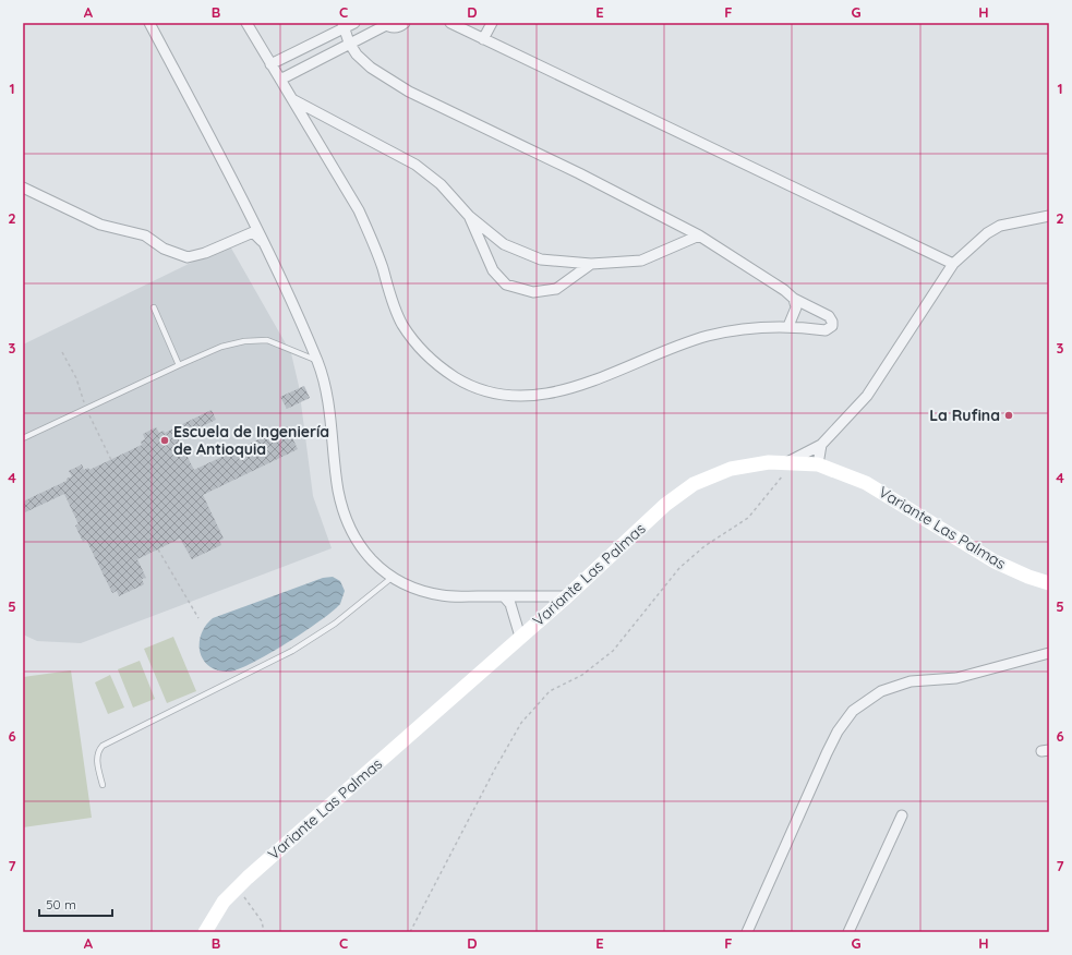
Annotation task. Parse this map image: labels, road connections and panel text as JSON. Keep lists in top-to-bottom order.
{
  "streets": {
    "main road": ["Variante Las Palmas"]
  },
  "places": ["La Rufina", "Escuela de Ingeniería de Antioquia"],
  "scale_bar": "50 m",
  "grid": {
    "columns": [
      "A",
      "B",
      "C",
      "D",
      "E",
      "F",
      "G",
      "H"
    ],
    "rows": [
      "1",
      "2",
      "3",
      "4",
      "5",
      "6",
      "7"
    ]
  }
}
